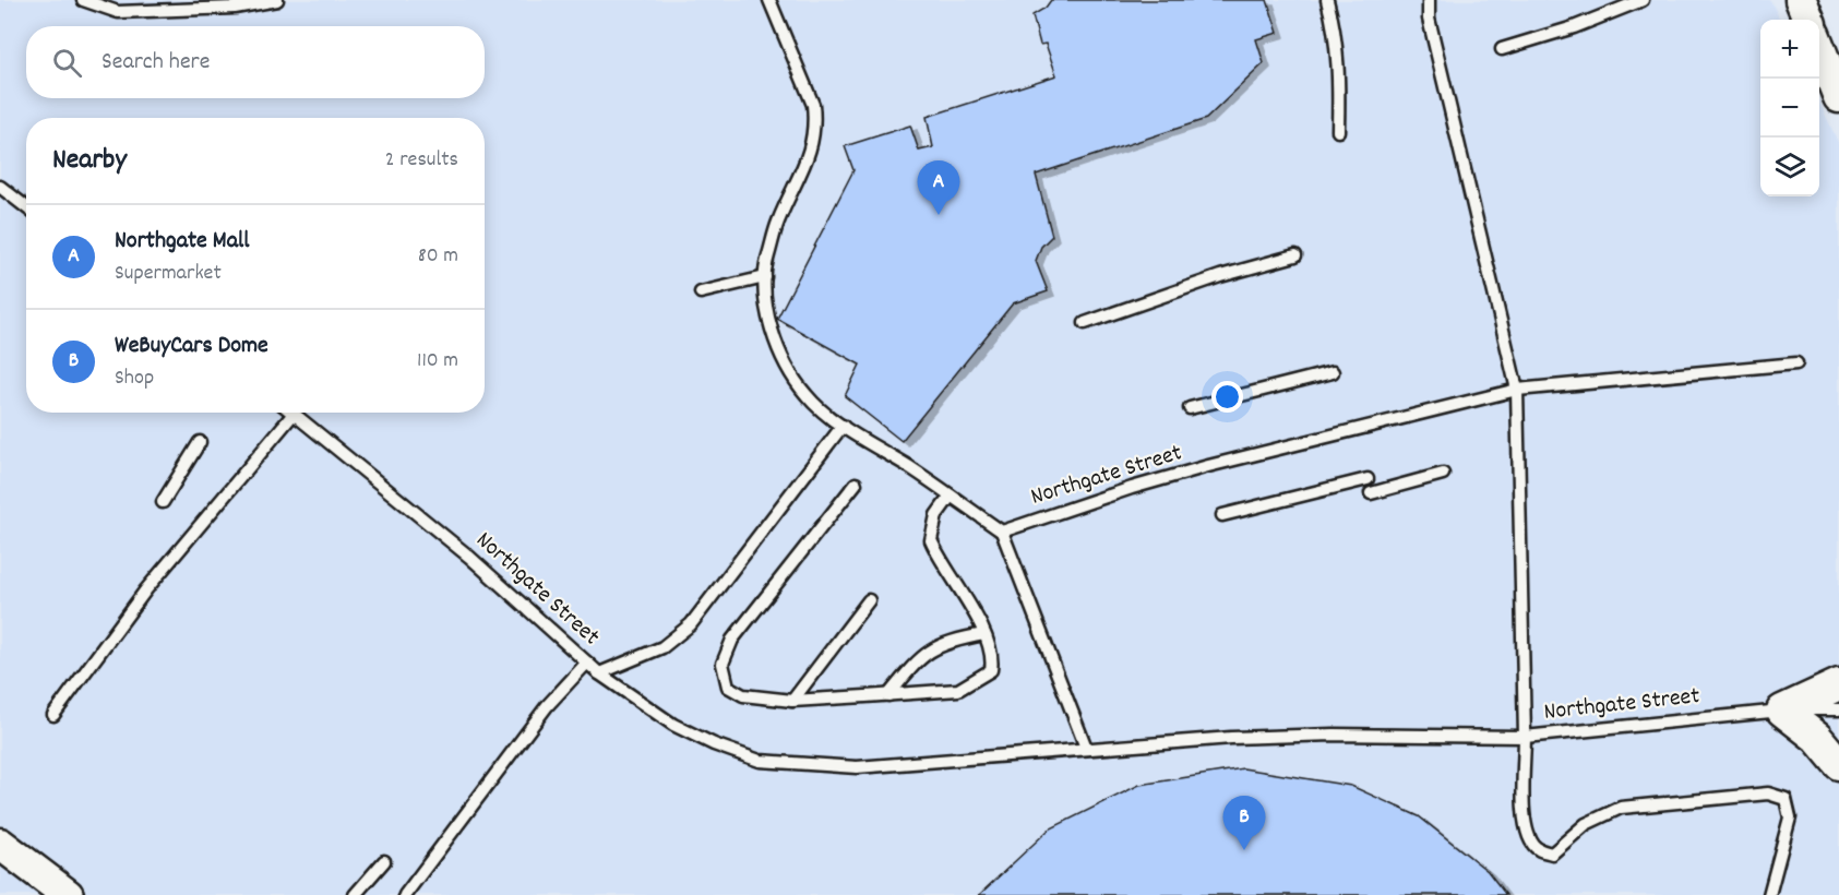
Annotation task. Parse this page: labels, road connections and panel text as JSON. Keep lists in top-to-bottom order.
{
  "streets": {
    "lane": ["Northgate Street"]
  },
  "page": {
    "map_buttons": ["+", "−"],
    "search": "Search here",
    "heading": ["Nearby", "2 results"],
    "pins": ["A", "B"],
    "list": [
      {
        "mark": "A",
        "name": "Northgate Mall",
        "note": "Supermarket",
        "value": "80 m"
      },
      {
        "mark": "B",
        "name": "WeBuyCars Dome",
        "note": "Shop",
        "value": "110 m"
      }
    ]
  }
}
